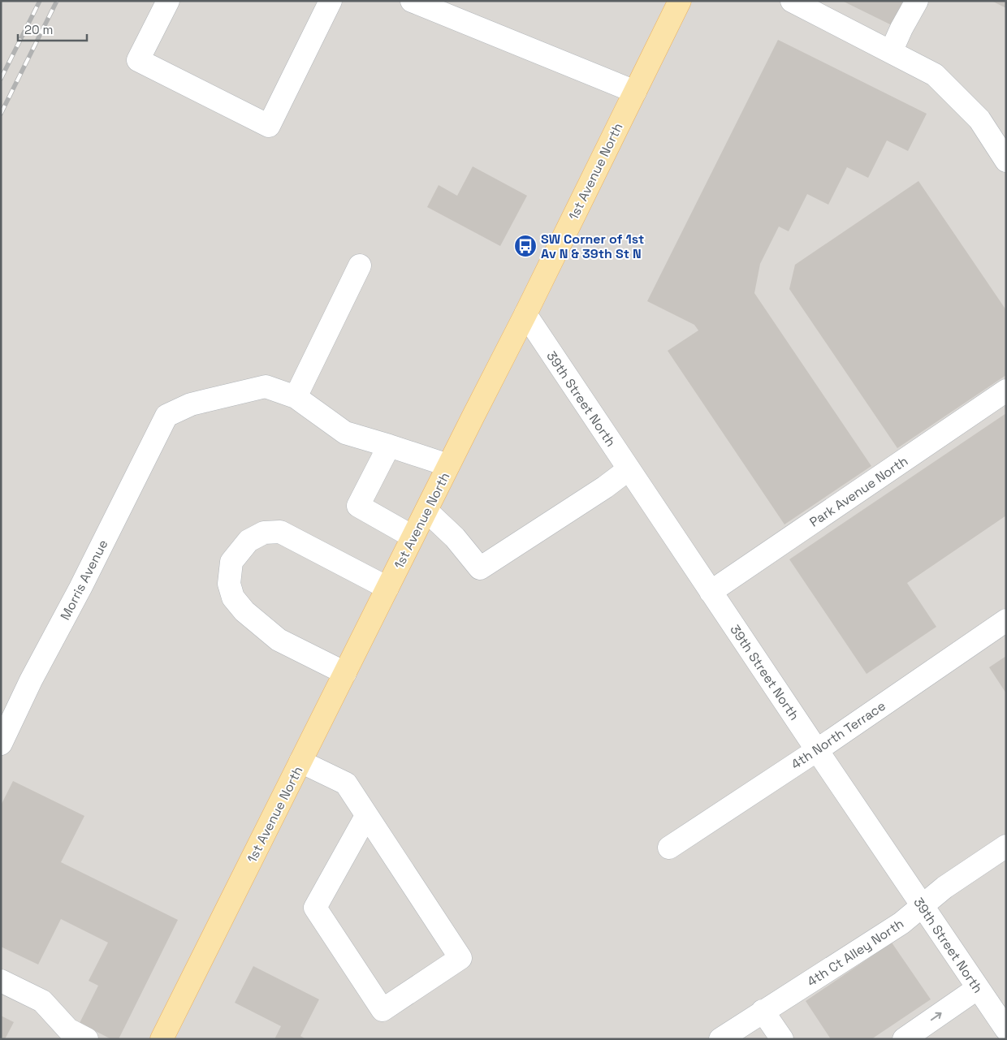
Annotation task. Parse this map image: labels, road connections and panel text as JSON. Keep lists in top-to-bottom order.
{
  "streets": {
    "main road": ["1st Avenue North"],
    "street": [
      "39th Street North",
      "Park Avenue North",
      "Morris Avenue",
      "4th North Terrace",
      "4th Ct Alley North"
    ]
  },
  "crossings": [
    ["1st Avenue North", "39th Street North"],
    ["39th Street North", "Park Avenue North"],
    ["39th Street North", "4th North Terrace"],
    ["39th Street North", "4th Ct Alley North"]
  ],
  "places": {
    "bus stop": ["SW Corner of 1st Av N & 39th St N"]
  },
  "scale_bar": "20 m"
}
